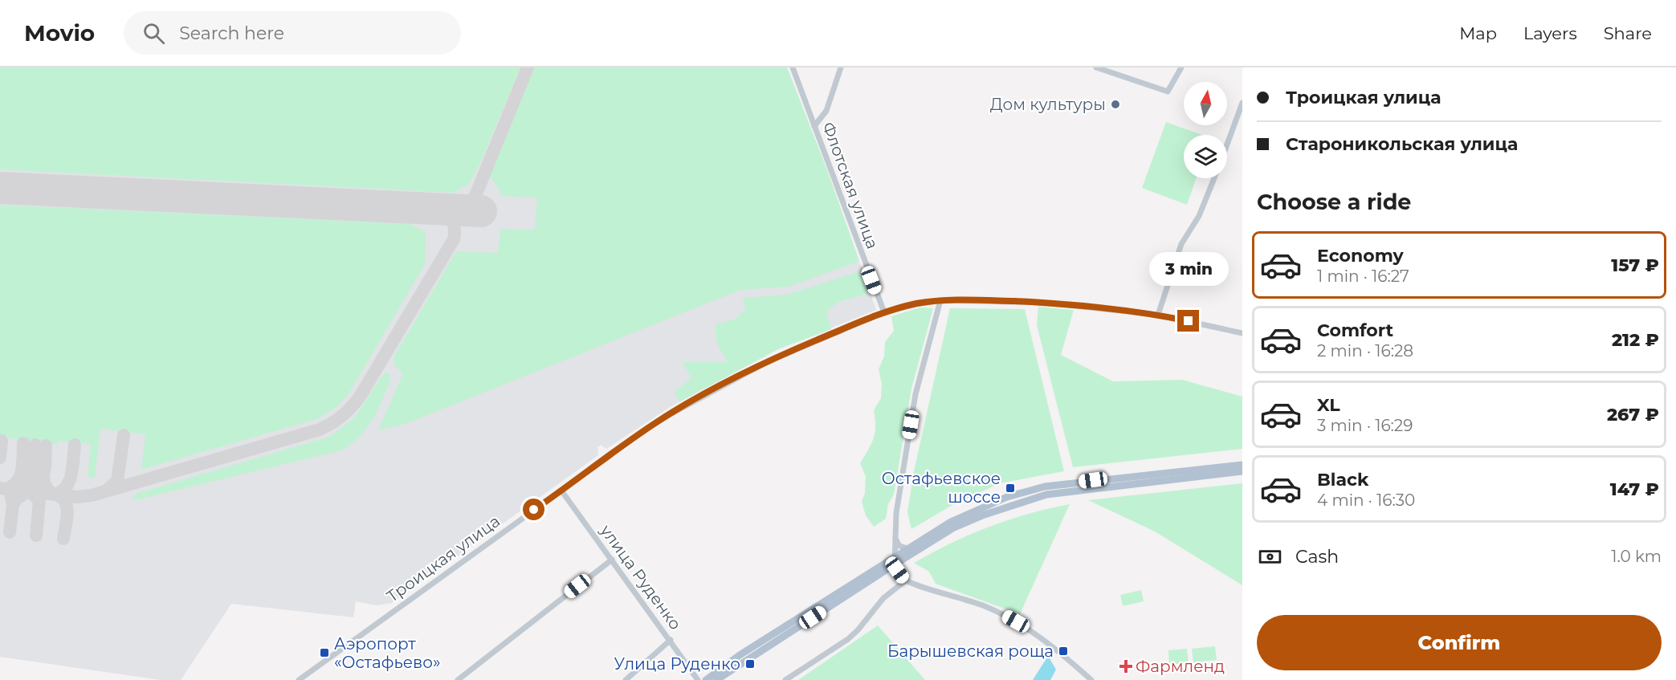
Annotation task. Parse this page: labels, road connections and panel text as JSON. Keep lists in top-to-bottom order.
{
  "streets": {
    "street": ["Флотская улица", "Троицкая улица", "улица Руденко"]
  },
  "crossings": [
    ["Флотская улица", "Троицкая улица"],
    ["Троицкая улица", "улица Руденко"]
  ],
  "places": {
    "other": ["Дом культуры"],
    "transit": [
      "Остафьевское шоссе",
      "Барышевская роща",
      "Аэропорт «Остафьево»",
      "Улица Руденко"
    ],
    "health": ["Фармленд"]
  },
  "north": "top",
  "page": {
    "header": "Movio",
    "search": "Search here",
    "nav": ["Map", "Layers", "Share"],
    "banner": ["Троицкая улица", "Староникольская улица"],
    "heading": "Choose a ride",
    "list": [
      {
        "name": "Economy",
        "note": "1 min · 16:27",
        "value": "157 ₽"
      },
      {
        "name": "Comfort",
        "note": "2 min · 16:28",
        "value": "212 ₽"
      },
      {
        "name": "XL",
        "note": "3 min · 16:29",
        "value": "267 ₽"
      },
      {
        "name": "Black",
        "note": "4 min · 16:30",
        "value": "147 ₽"
      }
    ],
    "bubble": "3 min",
    "pay": ["Cash", "1.0 km"],
    "buttons": "Confirm"
  }
}
